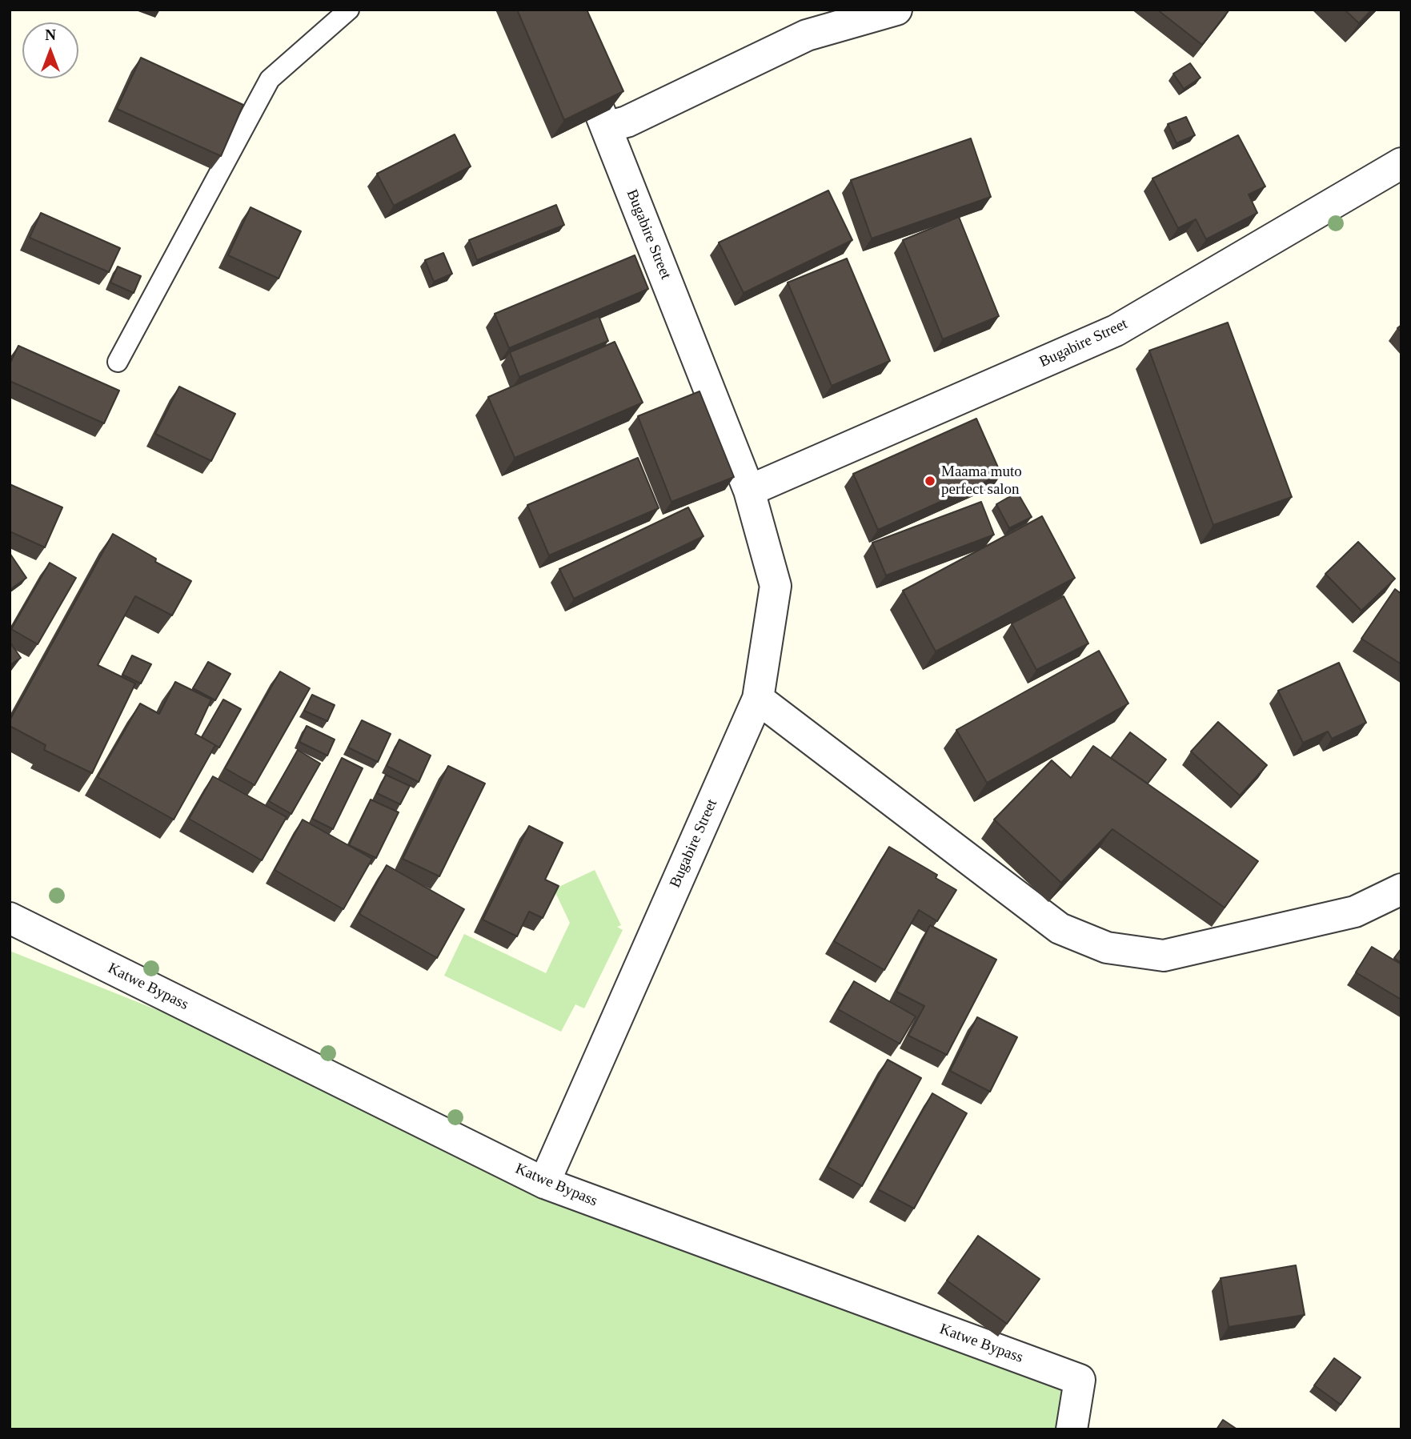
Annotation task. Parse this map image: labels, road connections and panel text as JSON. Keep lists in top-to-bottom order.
{
  "streets": {
    "street": ["Bugabire Street", "Katwe Bypass"]
  },
  "crossings": [
    ["Bugabire Street", "Katwe Bypass"]
  ],
  "places": ["Maama muto perfect salon"],
  "north": "top"
}
